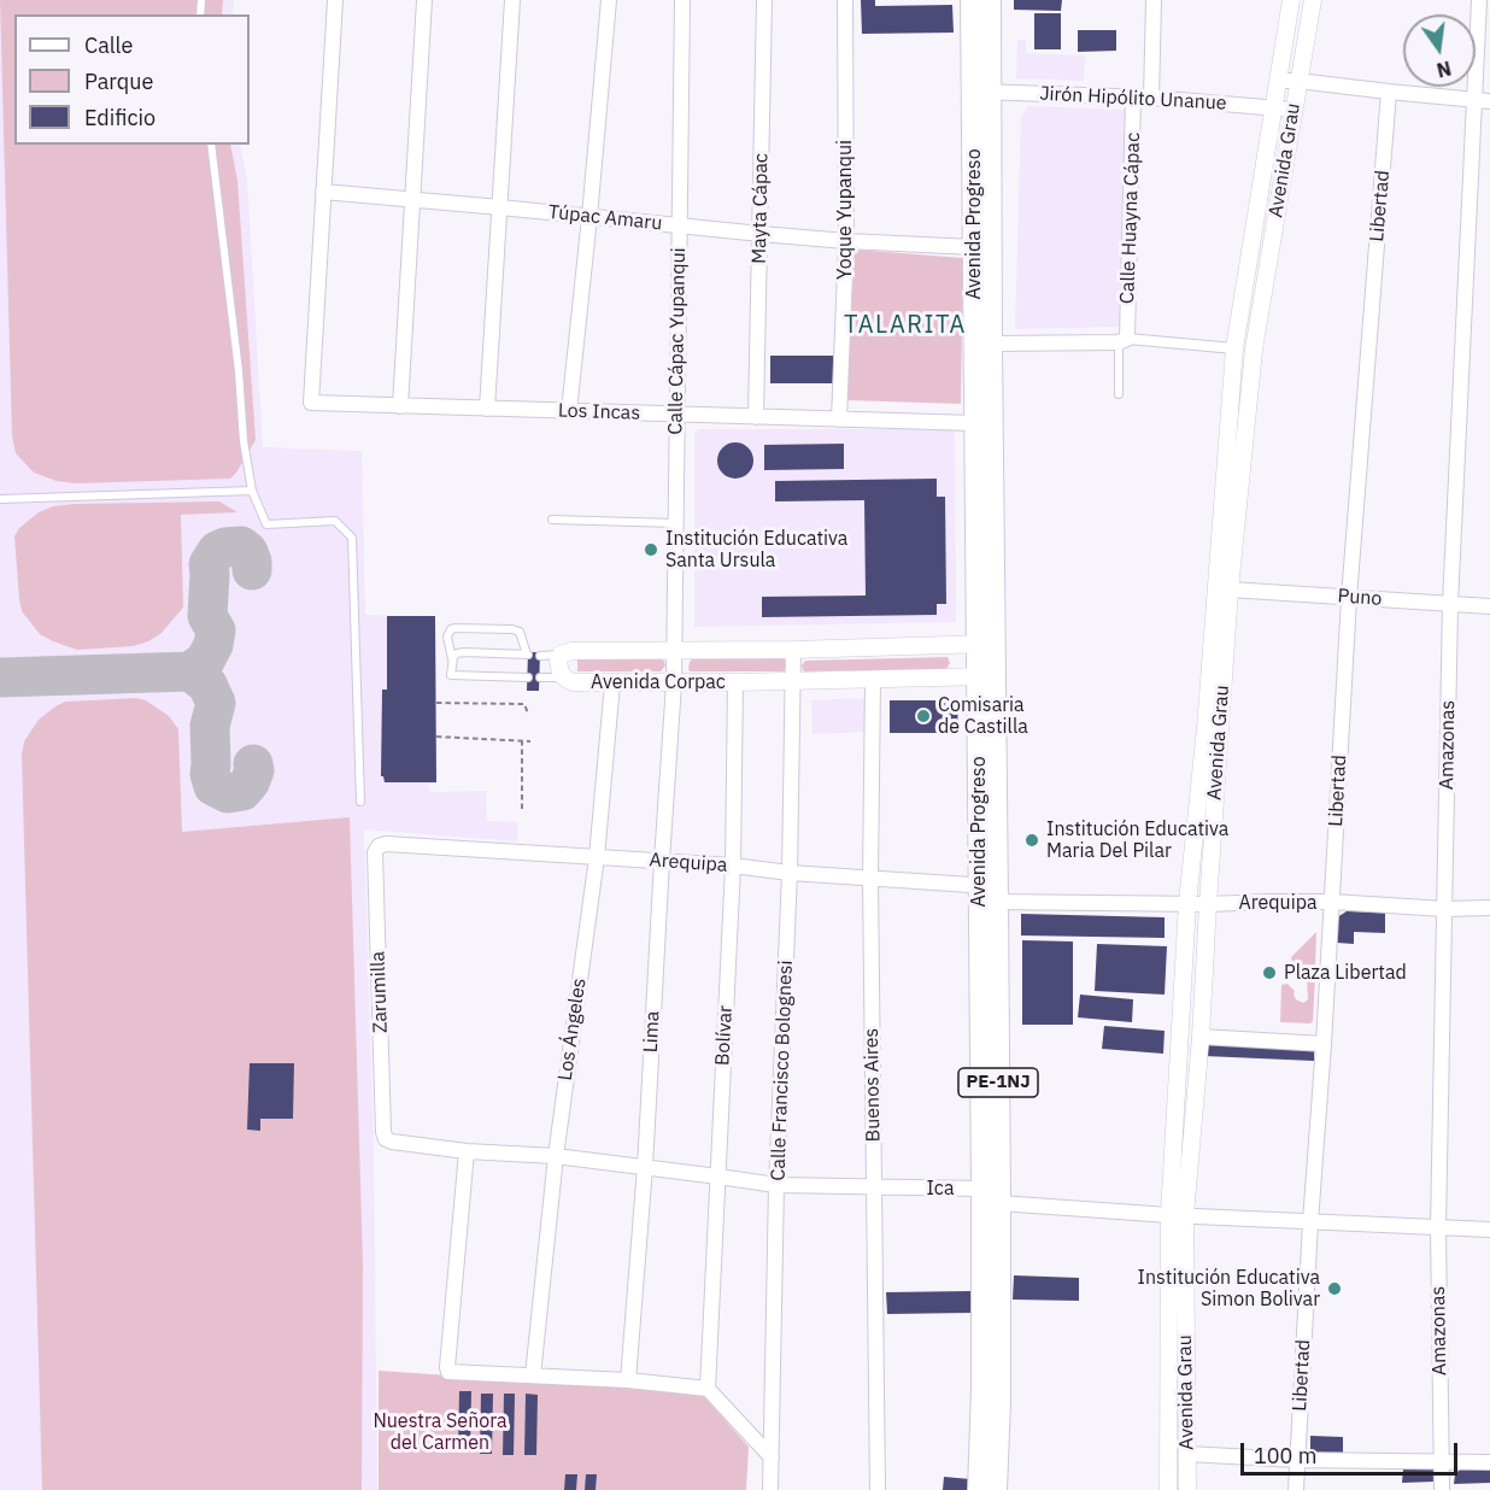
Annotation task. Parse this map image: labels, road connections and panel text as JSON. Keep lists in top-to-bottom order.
{
  "streets": {
    "main road": ["Avenida Progreso", "PE-1NJ"],
    "street": [
      "Jirón Hipólito Unanue",
      "Avenida Grau",
      "Libertad",
      "Mayta Cápac",
      "Yoque Yupanqui",
      "Túpac Amaru",
      "Calle Huayna Cápac",
      "Calle Cápac Yupanqui",
      "Los Incas",
      "Puno",
      "Avenida Corpac",
      "Amazonas",
      "Arequipa",
      "Zarumilla",
      "Los Ángeles",
      "Lima",
      "Bolívar",
      "Calle Francisco Bolognesi",
      "Buenos Aires",
      "Ica"
    ]
  },
  "crossings": [
    ["Jirón Hipólito Unanue", "Avenida Grau"],
    ["Jirón Hipólito Unanue", "Calle Huayna Cápac"],
    ["Jirón Hipólito Unanue", "Avenida Progreso"],
    ["Avenida Grau", "Puno"],
    ["Avenida Grau", "Arequipa"],
    ["Libertad", "Puno"],
    ["Libertad", "Arequipa"],
    ["Mayta Cápac", "Túpac Amaru"],
    ["Mayta Cápac", "Los Incas"],
    ["Yoque Yupanqui", "Túpac Amaru"],
    ["Yoque Yupanqui", "Los Incas"],
    ["Túpac Amaru", "Avenida Progreso"],
    ["Túpac Amaru", "Calle Cápac Yupanqui"],
    ["Túpac Amaru", "Los Incas"],
    ["Avenida Progreso", "Los Incas"],
    ["Avenida Progreso", "Avenida Corpac"],
    ["Avenida Progreso", "Arequipa"],
    ["Avenida Progreso", "Ica"],
    ["Calle Cápac Yupanqui", "Los Incas"],
    ["Calle Cápac Yupanqui", "Avenida Corpac"],
    ["Calle Cápac Yupanqui", "Lima"],
    ["Puno", "Amazonas"],
    ["Avenida Corpac", "Los Ángeles"],
    ["Avenida Corpac", "Lima"],
    ["Avenida Corpac", "Bolívar"],
    ["Avenida Corpac", "Calle Francisco Bolognesi"],
    ["Avenida Corpac", "Buenos Aires"],
    ["Amazonas", "Arequipa"],
    ["Arequipa", "Zarumilla"],
    ["Arequipa", "Los Ángeles"],
    ["Arequipa", "Lima"],
    ["Arequipa", "Bolívar"],
    ["Arequipa", "Calle Francisco Bolognesi"],
    ["Arequipa", "Buenos Aires"],
    ["Zarumilla", "Ica"],
    ["Los Ángeles", "Ica"],
    ["Lima", "Ica"],
    ["Bolívar", "Ica"],
    ["Calle Francisco Bolognesi", "Ica"],
    ["Buenos Aires", "Ica"]
  ],
  "districts": ["TALARITA"],
  "parks": ["Nuestra Señora del Carmen"],
  "places": [
    "Institución Educativa Santa Ursula",
    "Comisaria de Castilla",
    "Institución Educativa Maria Del Pilar",
    "Plaza Libertad",
    "Institución Educativa Simon Bolivar"
  ],
  "legend": ["Calle", "Parque", "Edificio"],
  "scale_bar": "100 m",
  "north": "bottom"
}
